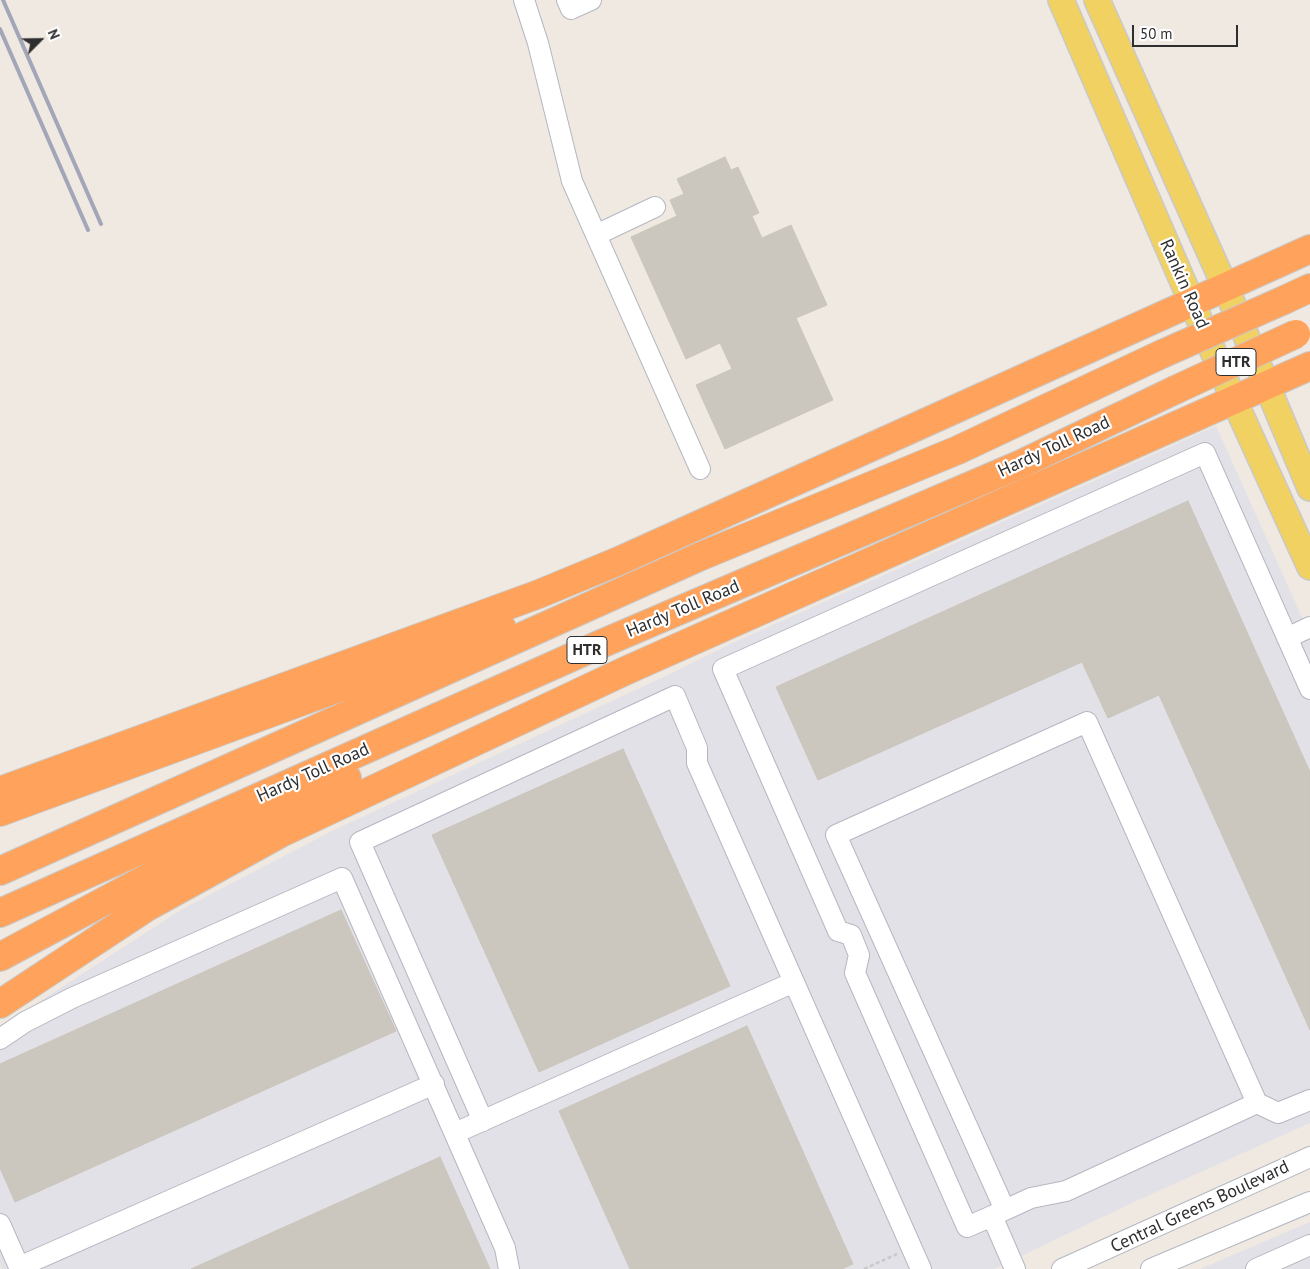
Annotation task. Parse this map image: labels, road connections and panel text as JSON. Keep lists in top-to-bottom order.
{
  "streets": {
    "highway": ["HTR", "Hardy Toll Road"],
    "main road": ["Rankin Road"],
    "street": ["Central Greens Boulevard"]
  },
  "scale_bar": "50 m",
  "north": "top right"
}
